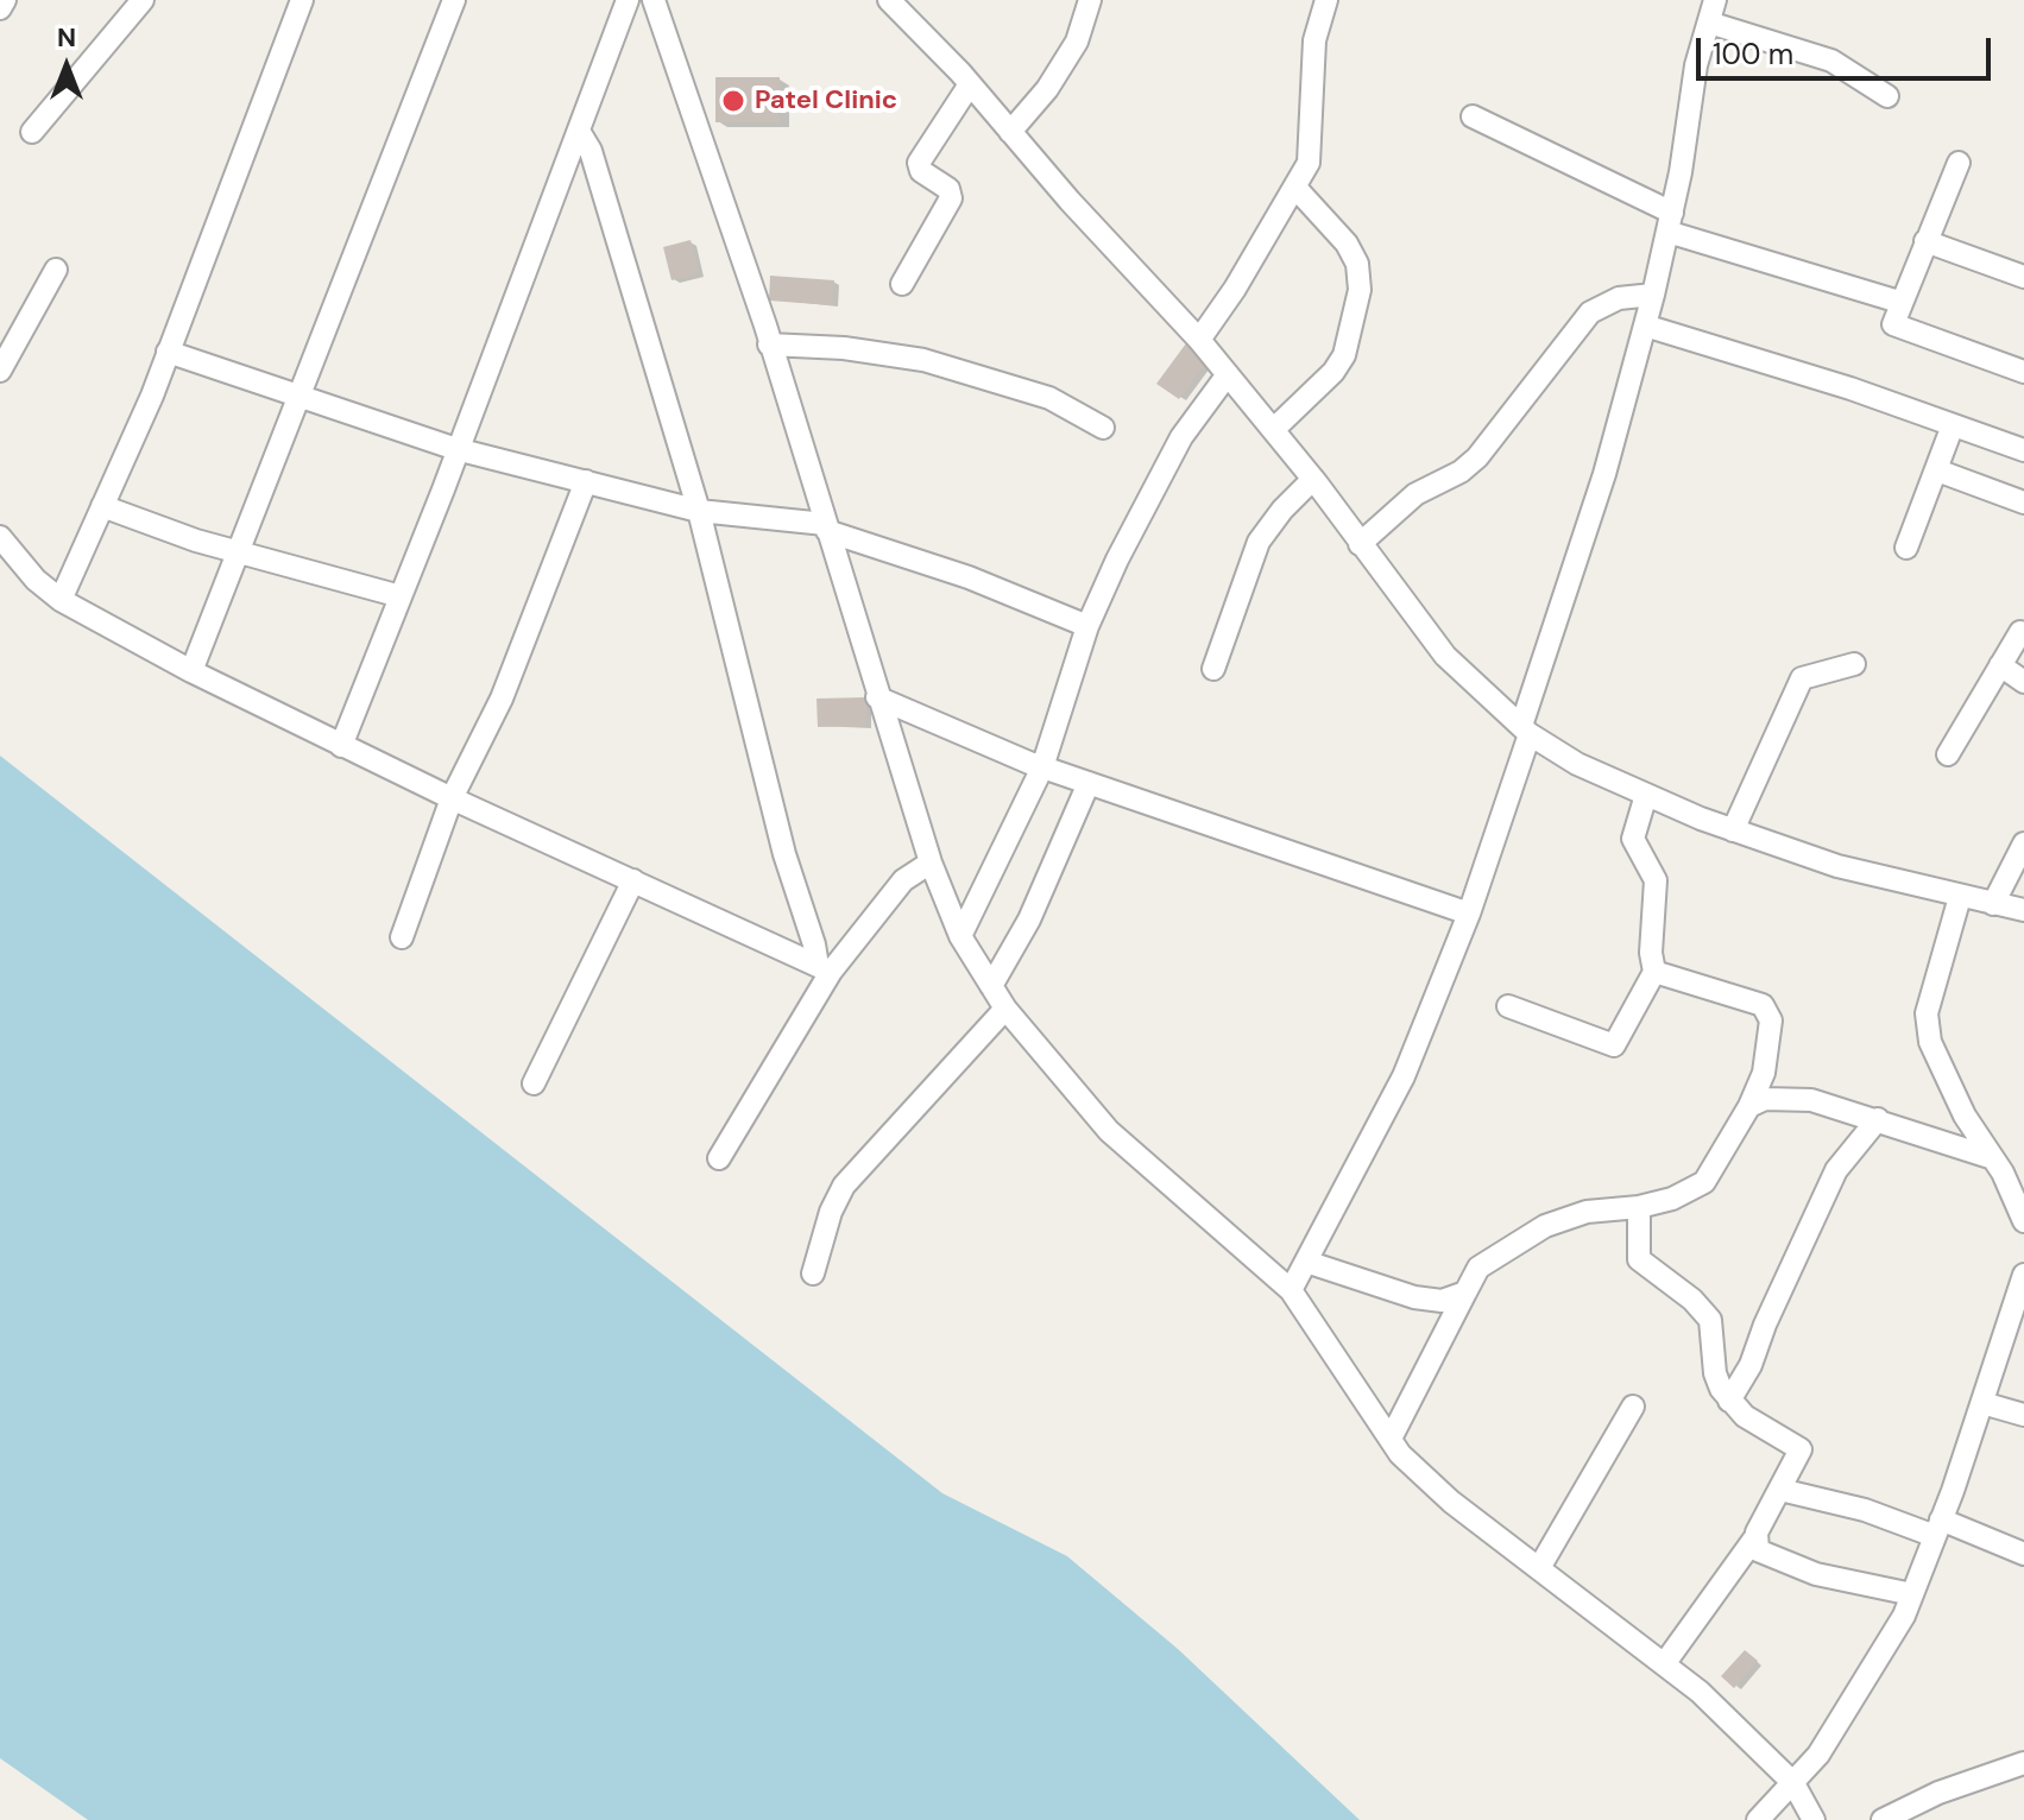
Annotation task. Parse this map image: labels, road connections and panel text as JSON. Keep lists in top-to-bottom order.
{
  "places": ["Patel Clinic"],
  "scale_bar": "100 m",
  "north": "top"
}
